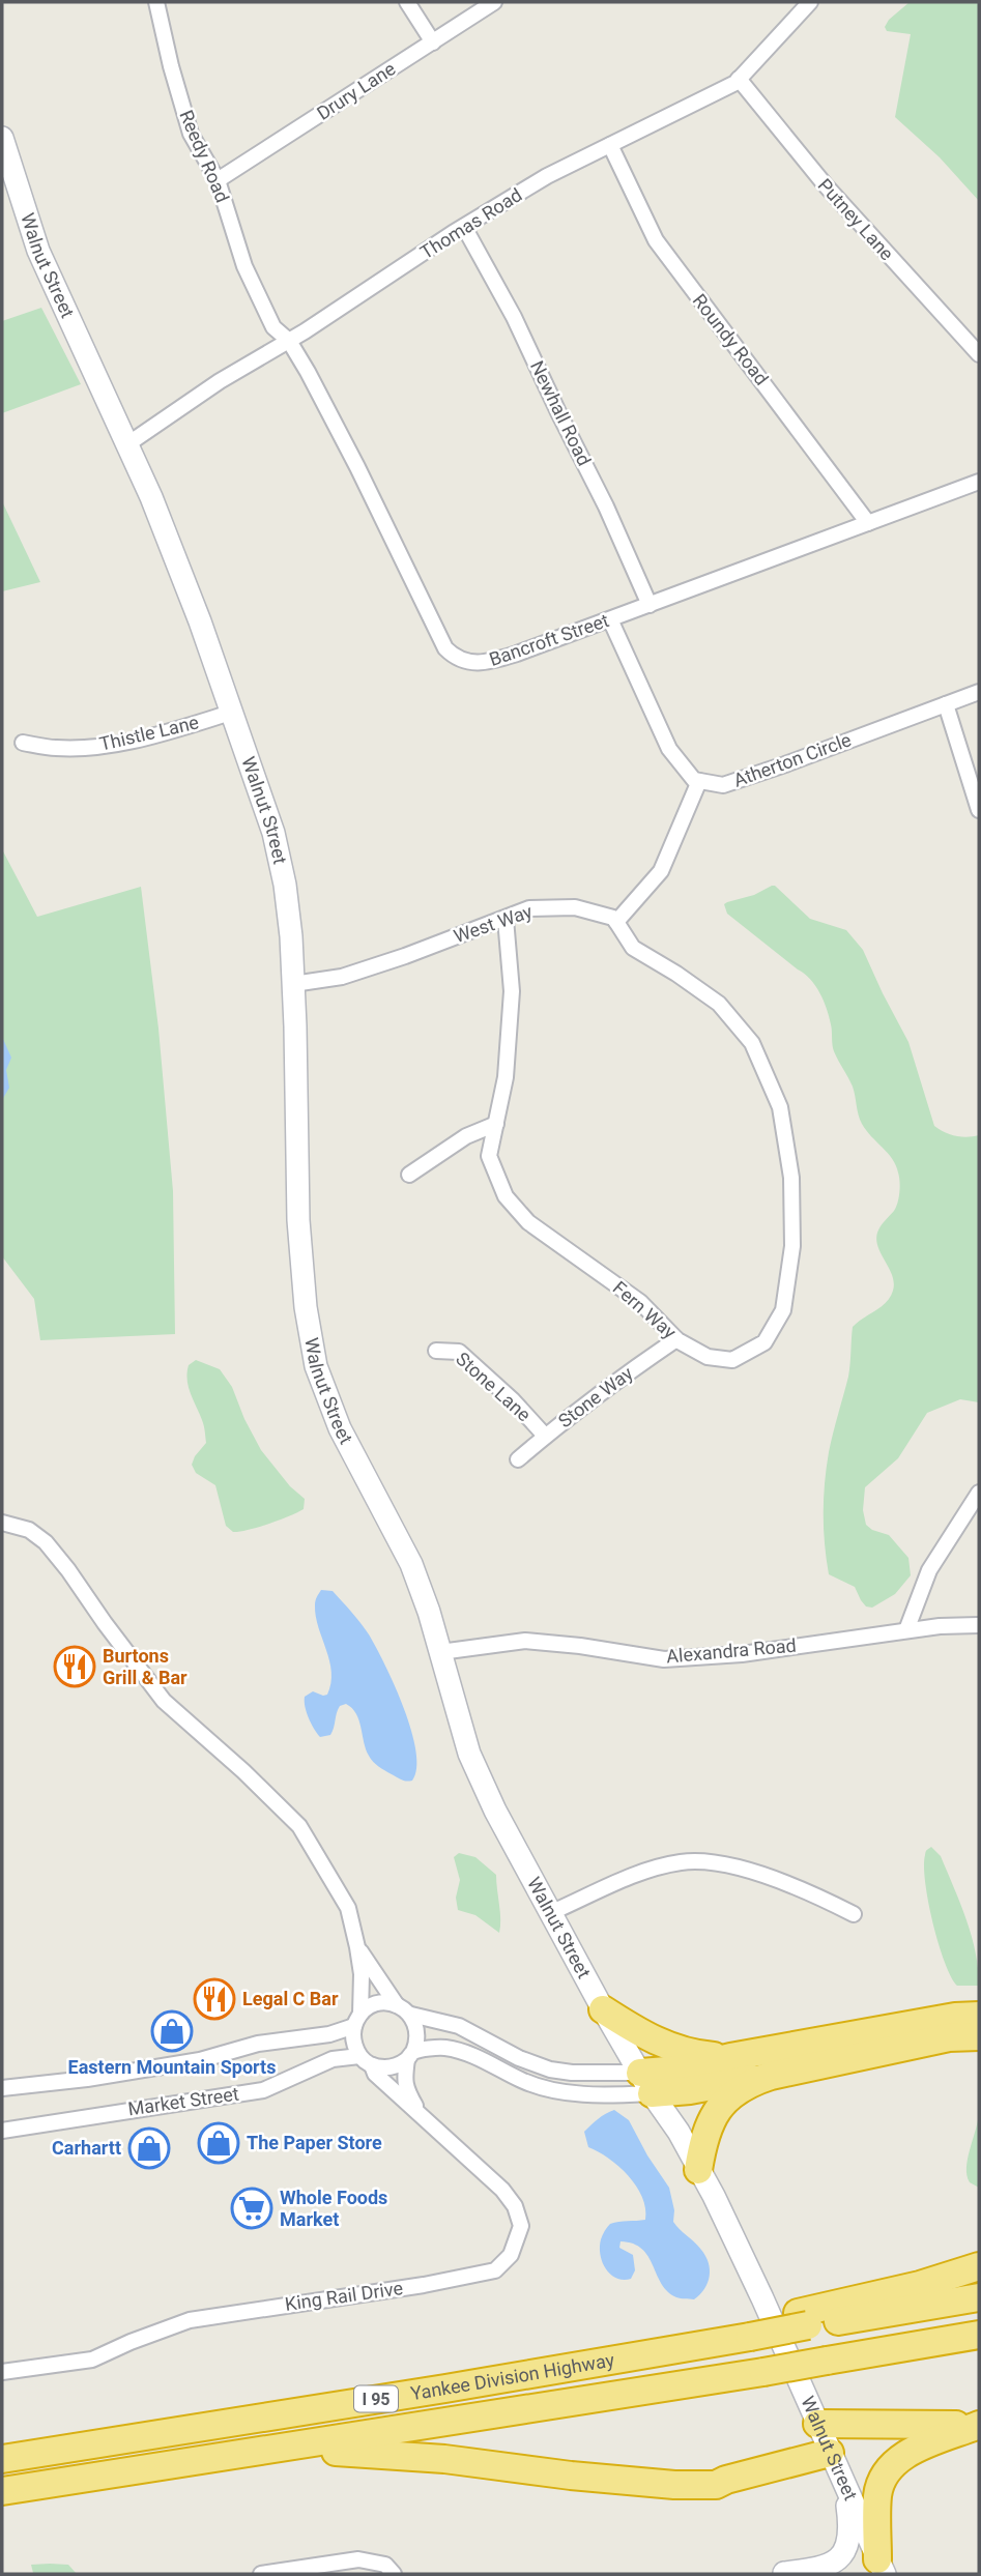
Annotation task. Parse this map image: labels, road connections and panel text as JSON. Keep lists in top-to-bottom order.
{
  "streets": {
    "highway": ["Yankee Division Highway", "I 95"],
    "main road": ["Walnut Street"],
    "street": [
      "Drury Lane",
      "Reedy Road",
      "Putney Lane",
      "Thomas Road",
      "Roundy Road",
      "Newhall Road",
      "Bancroft Street",
      "Thistle Lane",
      "Atherton Circle",
      "West Way",
      "Fern Way",
      "Stone Lane",
      "Stone Way",
      "Alexandra Road",
      "Market Street",
      "King Rail Drive"
    ]
  },
  "crossings": [
    ["Drury Lane", "Reedy Road"],
    ["Reedy Road", "Thomas Road"],
    ["Reedy Road", "Bancroft Street"],
    ["Putney Lane", "Thomas Road"],
    ["Thomas Road", "Walnut Street"],
    ["Thomas Road", "Roundy Road"],
    ["Thomas Road", "Newhall Road"],
    ["Thomas Road", "Bancroft Street"],
    ["Walnut Street", "Thistle Lane"],
    ["Walnut Street", "West Way"],
    ["Walnut Street", "Alexandra Road"],
    ["Walnut Street", "Market Street"],
    ["Roundy Road", "Bancroft Street"],
    ["Newhall Road", "Bancroft Street"],
    ["West Way", "Fern Way"],
    ["Fern Way", "Stone Way"],
    ["Stone Lane", "Stone Way"],
    ["Market Street", "King Rail Drive"]
  ],
  "places": {
    "restaurant": ["Burtons Grill & Bar", "Legal C Bar"],
    "shop": ["Eastern Mountain Sports", "The Paper Store", "Carhartt"],
    "supermarket": ["Whole Foods Market"]
  }
}
